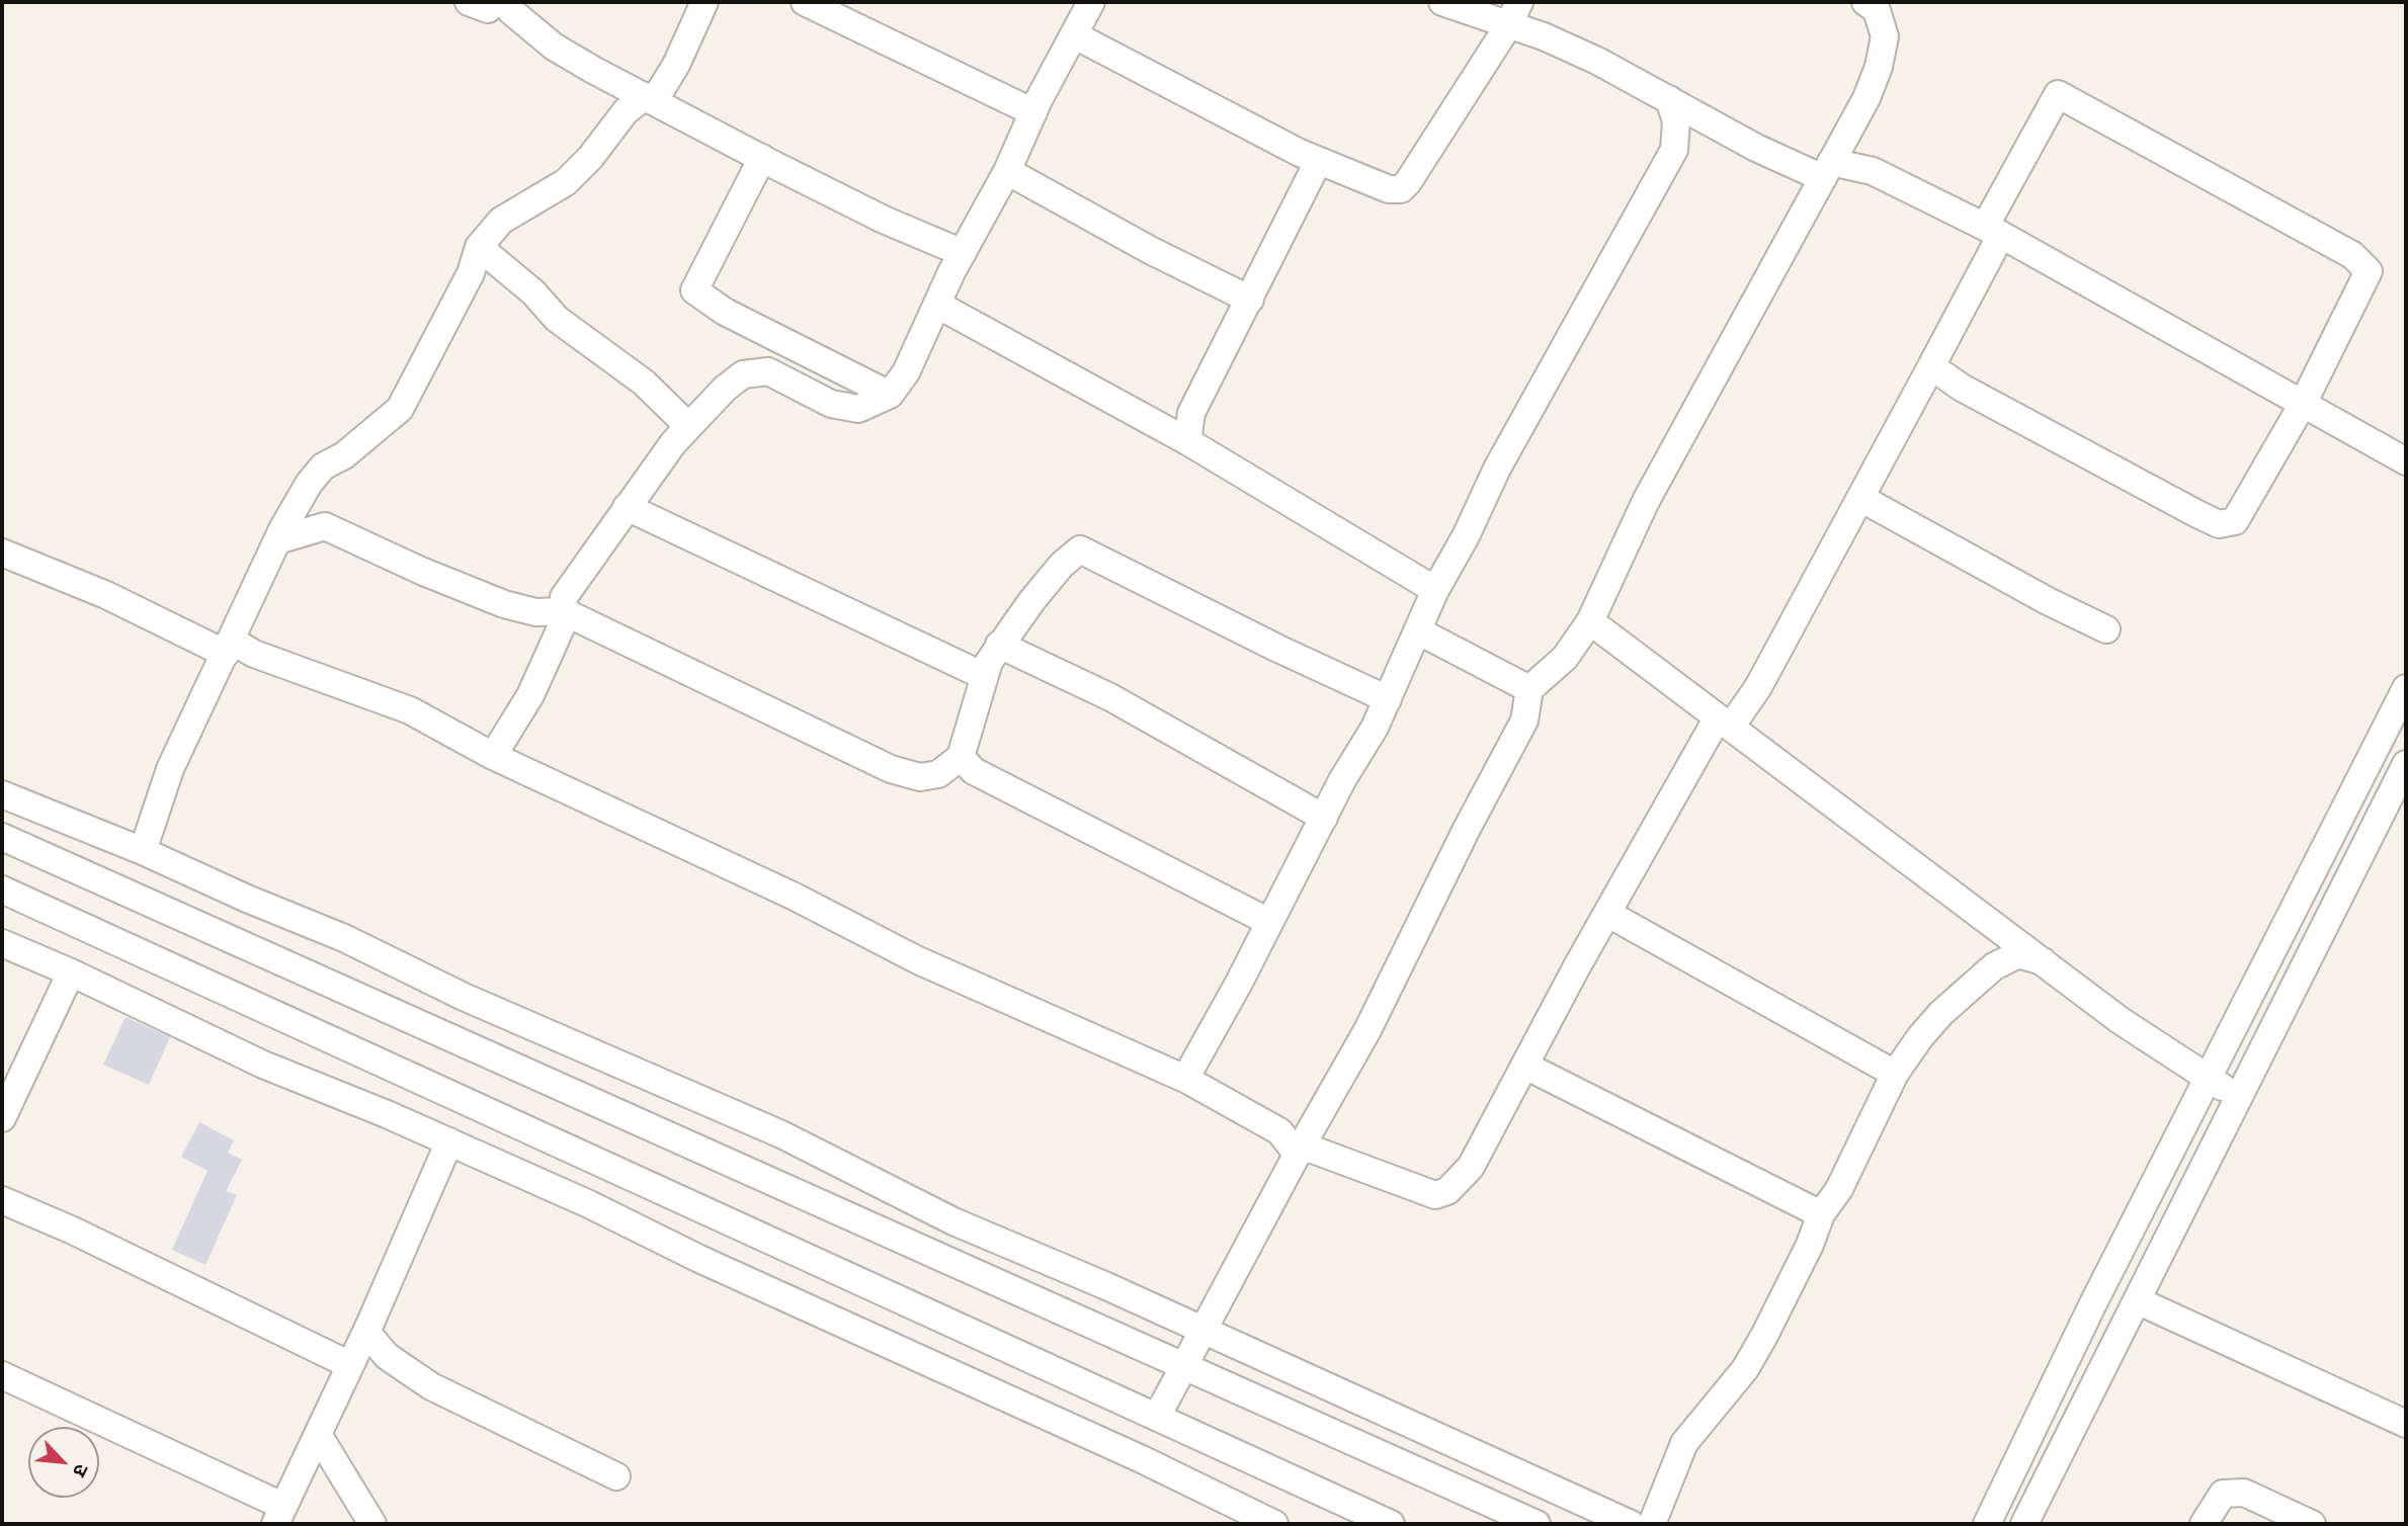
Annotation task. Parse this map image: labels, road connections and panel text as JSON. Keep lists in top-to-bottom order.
{
  "north": "bottom right"
}
